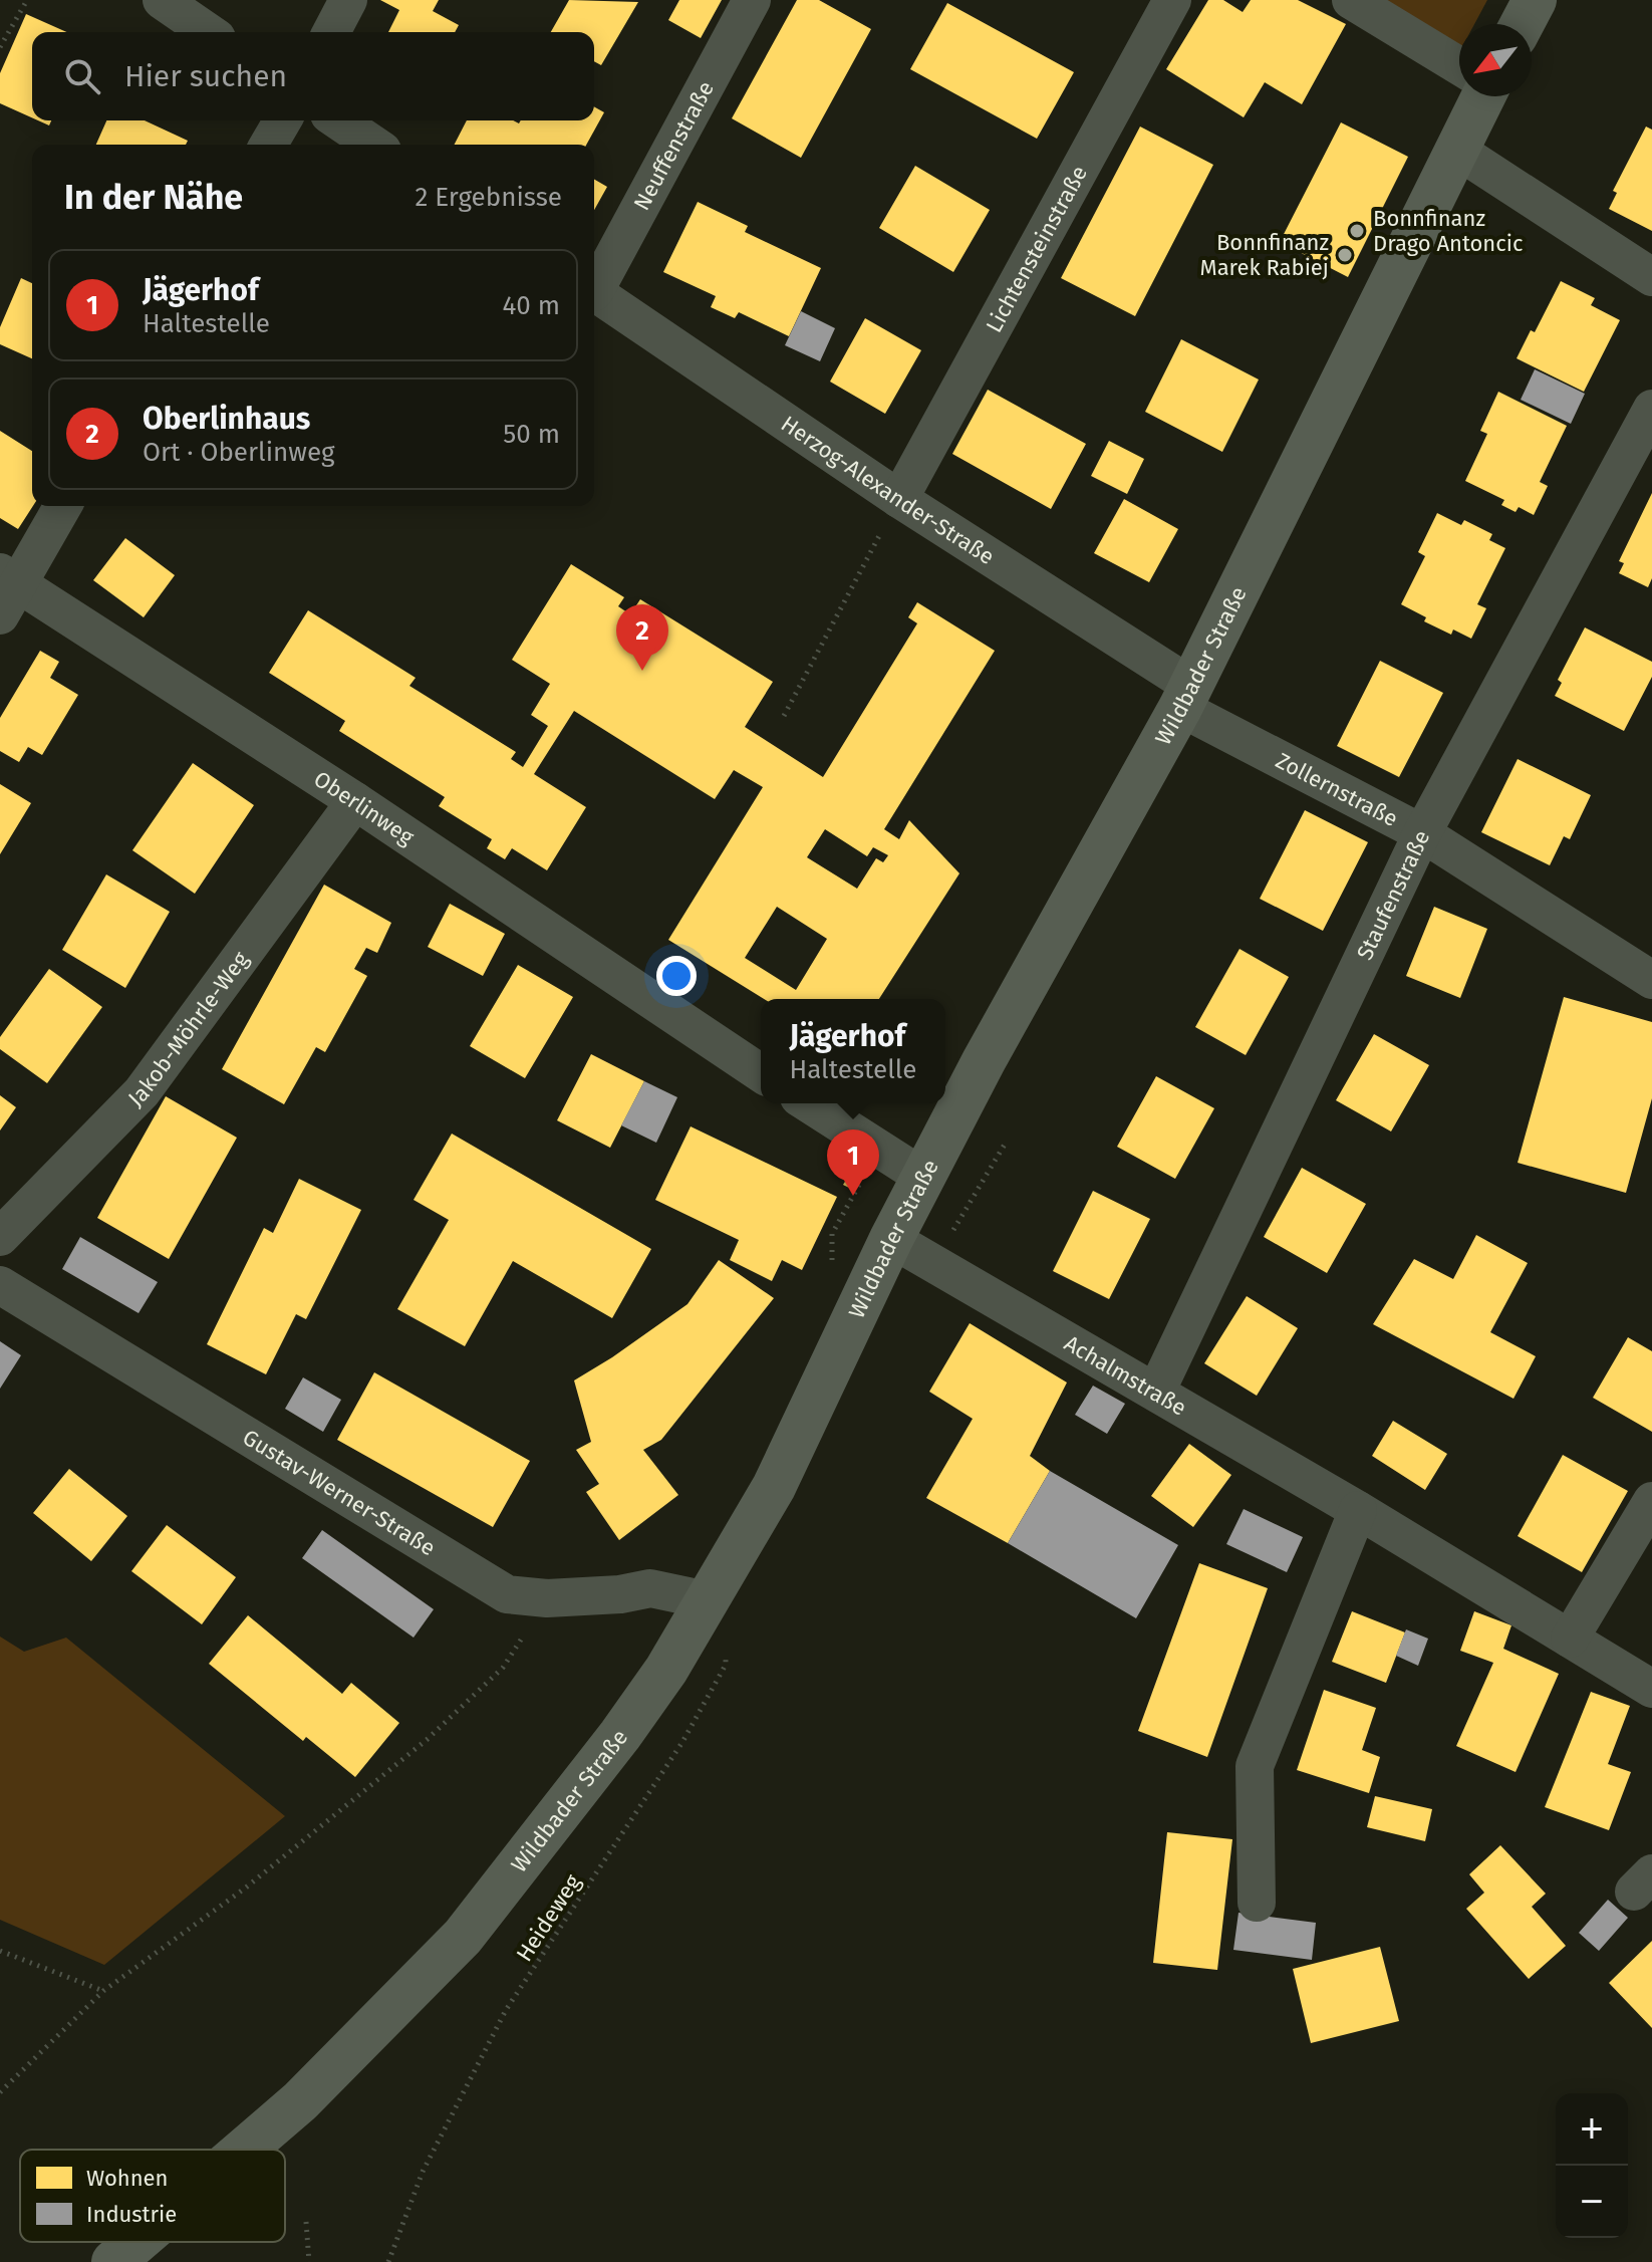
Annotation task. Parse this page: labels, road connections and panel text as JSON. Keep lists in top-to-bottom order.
{
  "streets": {
    "main road": ["Wildbader Straße"],
    "street": [
      "Neuffenstraße",
      "Lichtensteinstraße",
      "Herzog-Alexander-Straße",
      "Zollernstraße",
      "Oberlinweg",
      "Staufenstraße",
      "Jakob-Möhrle-Weg",
      "Achalmstraße",
      "Gustav-Werner-Straße"
    ],
    "path": ["Heideweg"]
  },
  "crossings": [
    ["Lichtensteinstraße", "Herzog-Alexander-Straße"],
    ["Herzog-Alexander-Straße", "Wildbader Straße"],
    ["Herzog-Alexander-Straße", "Zollernstraße"],
    ["Wildbader Straße", "Zollernstraße"],
    ["Wildbader Straße", "Achalmstraße"],
    ["Wildbader Straße", "Gustav-Werner-Straße"],
    ["Wildbader Straße", "Heideweg"],
    ["Zollernstraße", "Staufenstraße"],
    ["Oberlinweg", "Jakob-Möhrle-Weg"],
    ["Staufenstraße", "Achalmstraße"],
    ["Gustav-Werner-Straße", "Heideweg"]
  ],
  "places": ["Bonnfinanz Drago Antoncic", "Bonnfinanz Marek Rabiej"],
  "legend": ["Wohnen", "Industrie"],
  "north": "bottom left",
  "page": {
    "search": "Hier suchen",
    "heading": ["In der Nähe", "2 Ergebnisse"],
    "list": [
      {
        "mark": "1",
        "name": "Jägerhof",
        "note": "Haltestelle",
        "value": "40 m"
      },
      {
        "mark": "2",
        "name": "Oberlinhaus",
        "note": "Ort · Oberlinweg",
        "value": "50 m"
      }
    ],
    "pins": ["2", "1"],
    "popup": ["Jägerhof", "Haltestelle"],
    "map_buttons": ["+", "−"]
  }
}
